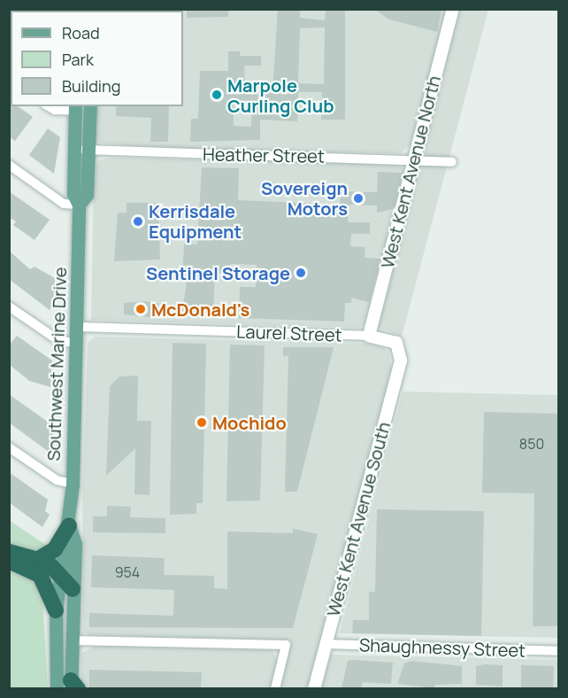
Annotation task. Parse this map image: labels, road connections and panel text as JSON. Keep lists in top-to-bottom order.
{
  "streets": {
    "main road": ["Southwest Marine Drive"],
    "street": [
      "Heather Street",
      "West Kent Avenue North",
      "Laurel Street",
      "West Kent Avenue South",
      "Shaughnessy Street"
    ]
  },
  "crossings": [
    ["Heather Street", "West Kent Avenue North"],
    ["Heather Street", "Southwest Marine Drive"],
    ["West Kent Avenue North", "Laurel Street"],
    ["Laurel Street", "Southwest Marine Drive"],
    ["Laurel Street", "West Kent Avenue South"],
    ["West Kent Avenue South", "Shaughnessy Street"]
  ],
  "places": [
    "Marpole Curling Club",
    "Sovereign Motors",
    "Kerrisdale Equipment",
    "Sentinel Storage",
    "McDonald's",
    "Mochido"
  ],
  "house_numbers": ["850", "954"],
  "legend": ["Road", "Park", "Building"]
}
